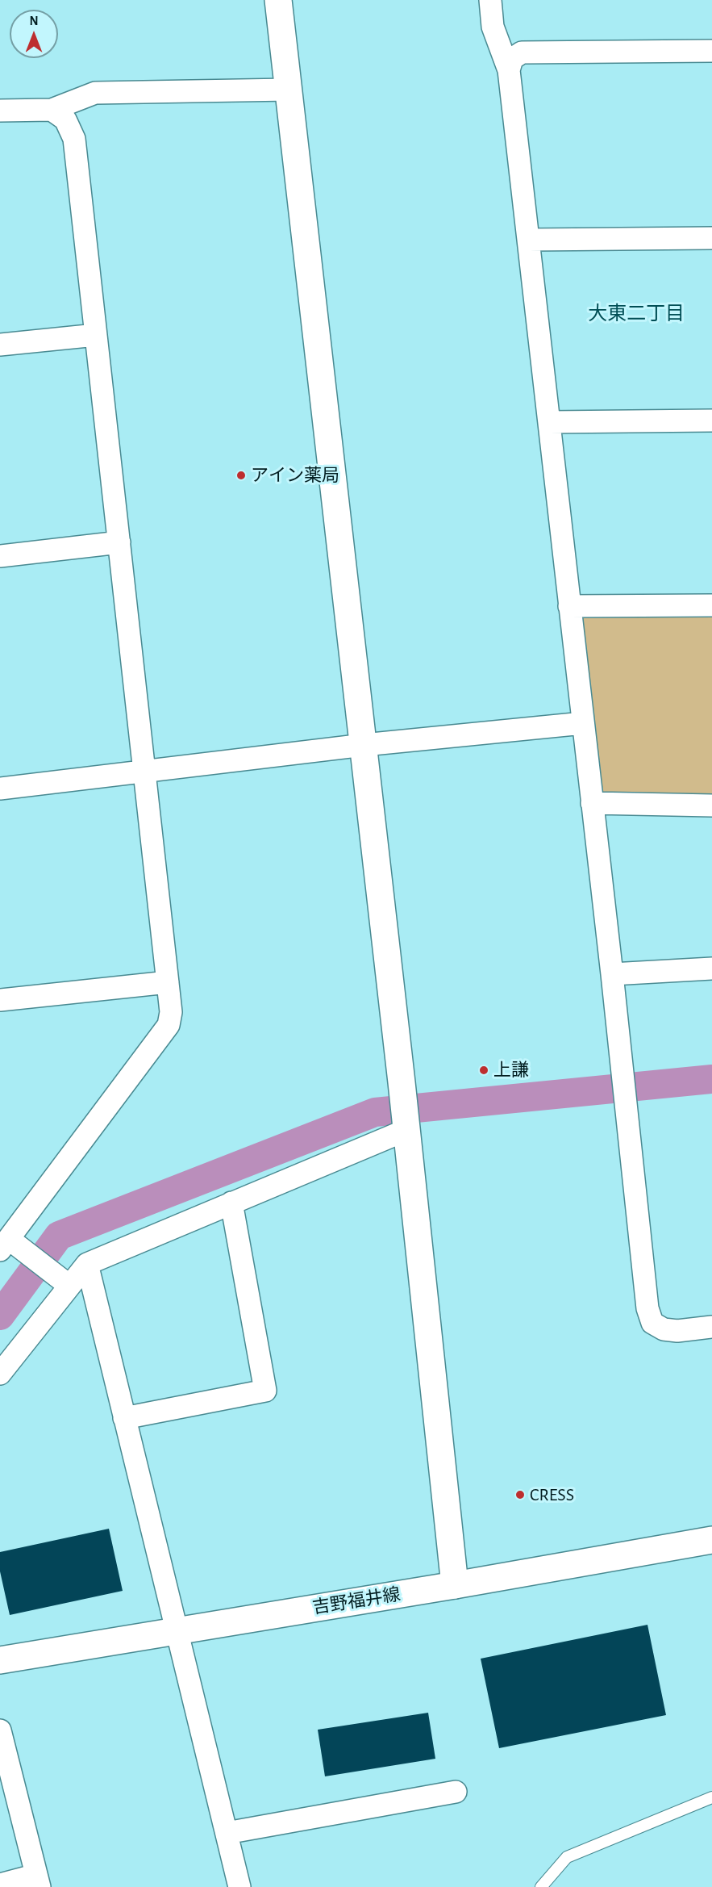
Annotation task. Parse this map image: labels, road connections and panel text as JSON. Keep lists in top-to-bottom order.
{
  "streets": {
    "street": ["吉野福井線"]
  },
  "districts": ["大東二丁目"],
  "places": ["アイン薬局", "上謙", "CRESS"],
  "north": "top"
}
